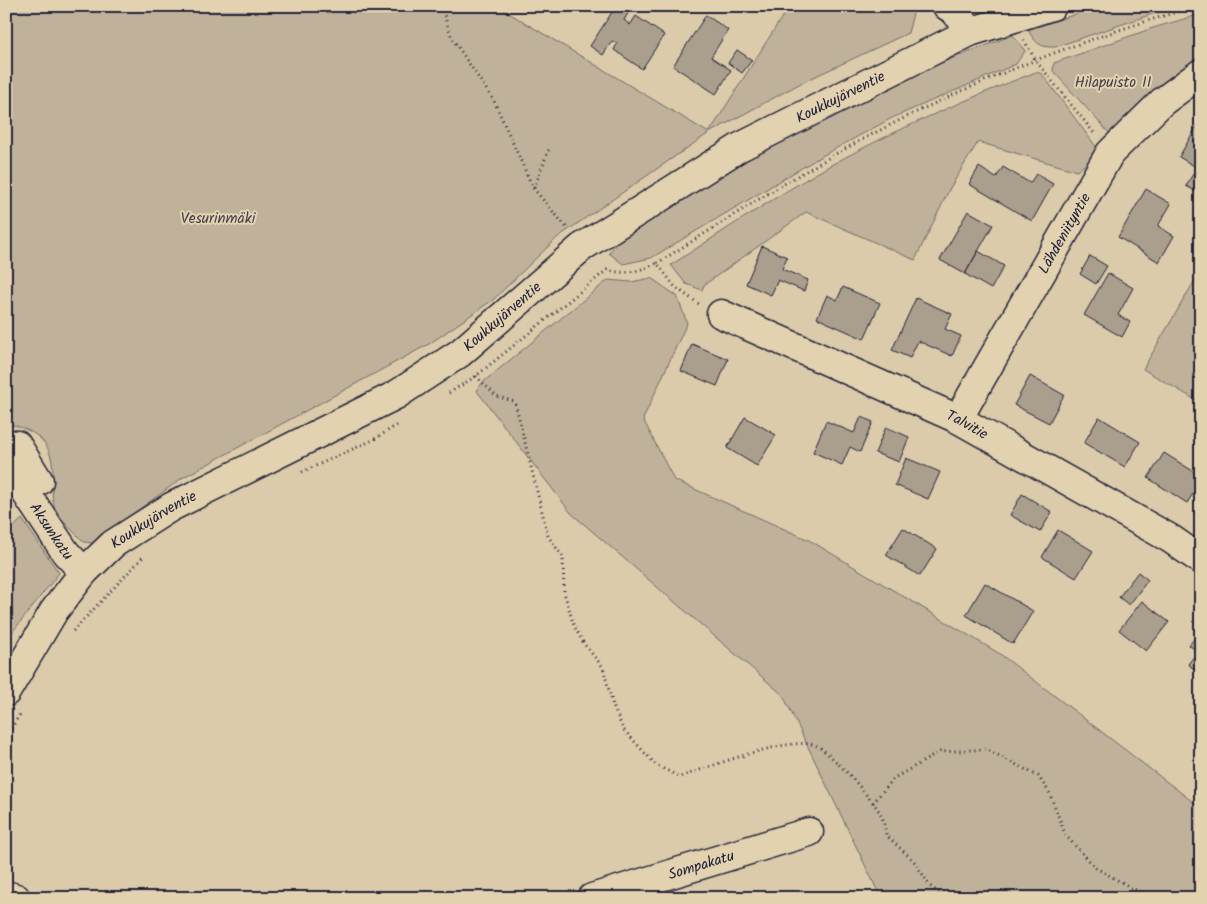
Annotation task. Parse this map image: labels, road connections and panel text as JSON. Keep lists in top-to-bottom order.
{
  "streets": {
    "street": [
      "Koukkujärventie",
      "Lähdeniityntie",
      "Talvitie",
      "Aksunkatu",
      "Sompakatu"
    ]
  },
  "crossings": [
    ["Koukkujärventie", "Aksunkatu"],
    ["Lähdeniityntie", "Talvitie"]
  ],
  "parks": ["Hilapuisto II", "Vesurinmäki"]
}
